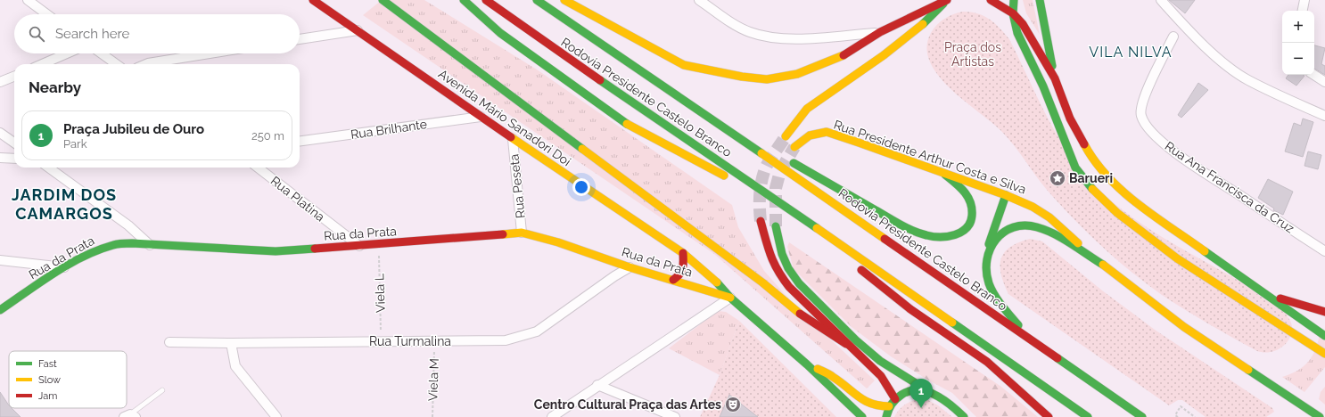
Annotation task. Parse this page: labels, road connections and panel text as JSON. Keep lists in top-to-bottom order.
{
  "streets": {
    "main road": [
      "Rodovia Presidente Castelo Branco",
      "Avenida Mário Sanadori Doi",
      "Rua Presidente Arthur Costa e Silva",
      "Rua da Prata"
    ],
    "street": [
      "Rua Brilhante",
      "Rua Peseta",
      "Rua Ana Francisca da Cruz",
      "Rua Platina",
      "Rua Turmalina"
    ],
    "path": ["Viela L", "Viela M"]
  },
  "crossings": [
    ["Avenida Mário Sanadori Doi", "Rua Brilhante"],
    ["Avenida Mário Sanadori Doi", "Rua Peseta"],
    ["Avenida Mário Sanadori Doi", "Rua da Prata"],
    ["Rua Peseta", "Rua da Prata"],
    ["Rua Platina", "Rua da Prata"],
    ["Rua da Prata", "Viela L"],
    ["Rua da Prata", "Rua Turmalina"],
    ["Viela L", "Rua Turmalina"],
    ["Rua Turmalina", "Viela M"]
  ],
  "districts": ["VILA NILVA", "JARDIM DOS CAMARGOS"],
  "parks": ["Praça dos Artistas"],
  "places": {
    "place": ["Barueri"],
    "theatre": ["Centro Cultural Praça das Artes"]
  },
  "legend": ["Fast", "Slow", "Jam"],
  "page": {
    "map_buttons": ["+", "−"],
    "search": "Search here",
    "heading": "Nearby",
    "list": [
      {
        "mark": "1",
        "name": "Praça Jubileu de Ouro",
        "note": "Park",
        "value": "250 m"
      }
    ],
    "pins": "1"
  }
}
